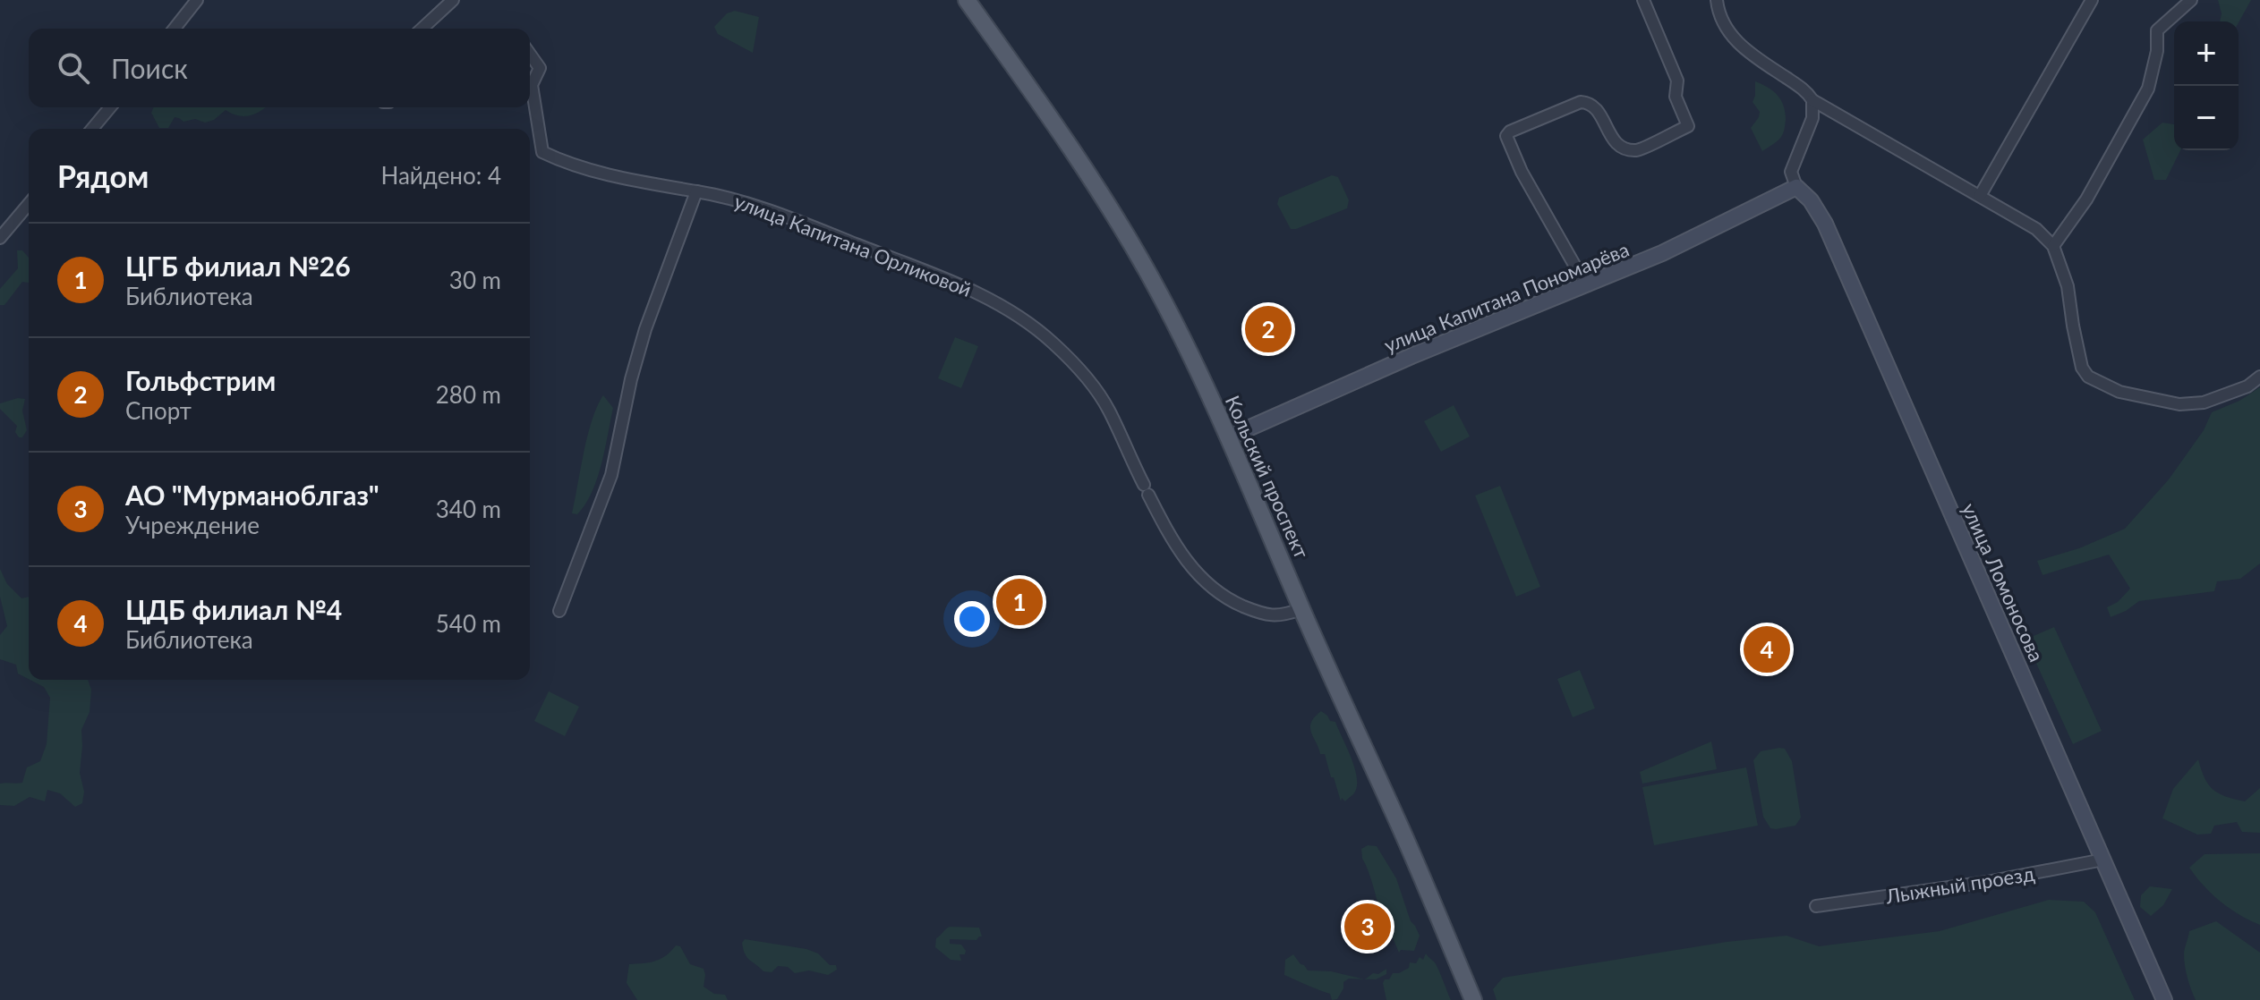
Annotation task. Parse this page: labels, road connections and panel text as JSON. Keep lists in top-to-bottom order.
{
  "streets": {
    "main road": ["Кольский проспект"],
    "street": [
      "улица Капитана Орликовой",
      "улица Капитана Пономарёва",
      "улица Ломоносова",
      "Лыжный проезд"
    ]
  },
  "crossings": [
    ["улица Капитана Орликовой", "Кольский проспект"],
    ["улица Капитана Пономарёва", "Кольский проспект"],
    ["улица Капитана Пономарёва", "улица Ломоносова"],
    ["улица Ломоносова", "Лыжный проезд"]
  ],
  "page": {
    "map_buttons": ["+", "−"],
    "search": "Поиск",
    "heading": ["Рядом", "Найдено: 4"],
    "list": [
      {
        "mark": "1",
        "name": "ЦГБ филиал №26",
        "note": "Библиотека",
        "value": "30 m"
      },
      {
        "mark": "2",
        "name": "Гольфстрим",
        "note": "Спорт",
        "value": "280 m"
      },
      {
        "mark": "3",
        "name": "AO \"Мурманоблгаз\"",
        "note": "Учреждение",
        "value": "340 m"
      },
      {
        "mark": "4",
        "name": "ЦДБ филиал №4",
        "note": "Библиотека",
        "value": "540 m"
      }
    ],
    "pins": [
      "2",
      "1",
      "4",
      "3"
    ]
  }
}
